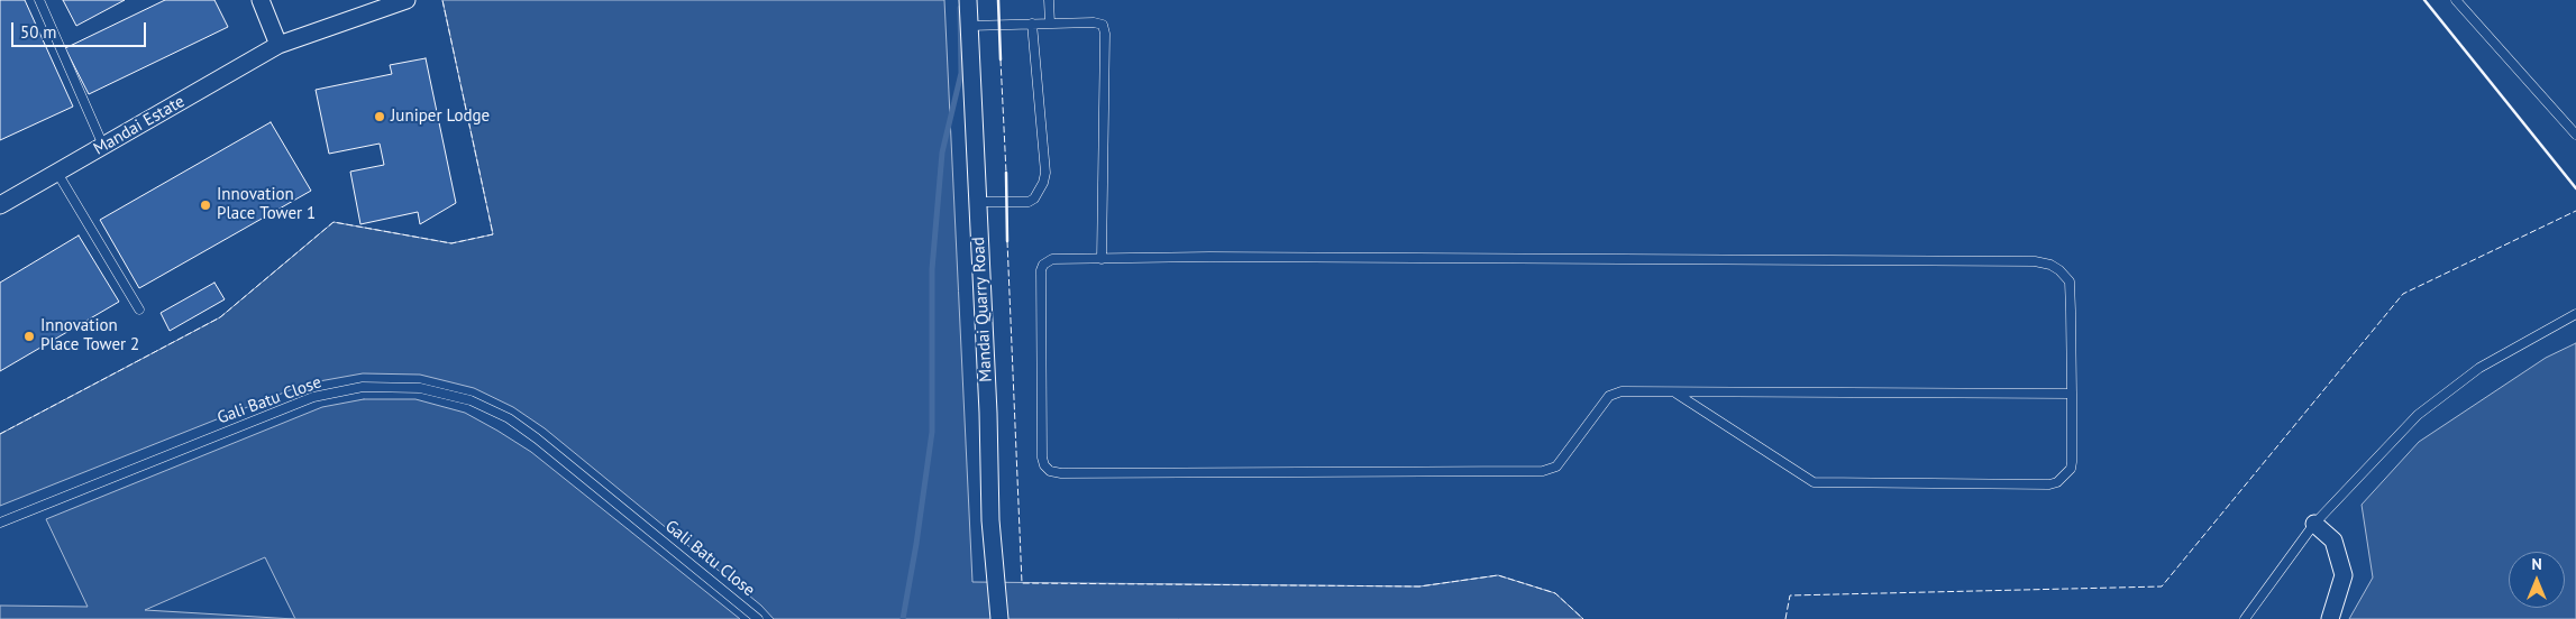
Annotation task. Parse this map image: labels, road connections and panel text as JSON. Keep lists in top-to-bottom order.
{
  "streets": {
    "street": ["Mandai Estate", "Mandai Quarry Road"],
    "lane": ["Gali Batu Close"]
  },
  "places": ["Juniper Lodge", "Innovation Place Tower 1", "Innovation Place Tower 2"],
  "scale_bar": "50 m",
  "north": "top"
}
